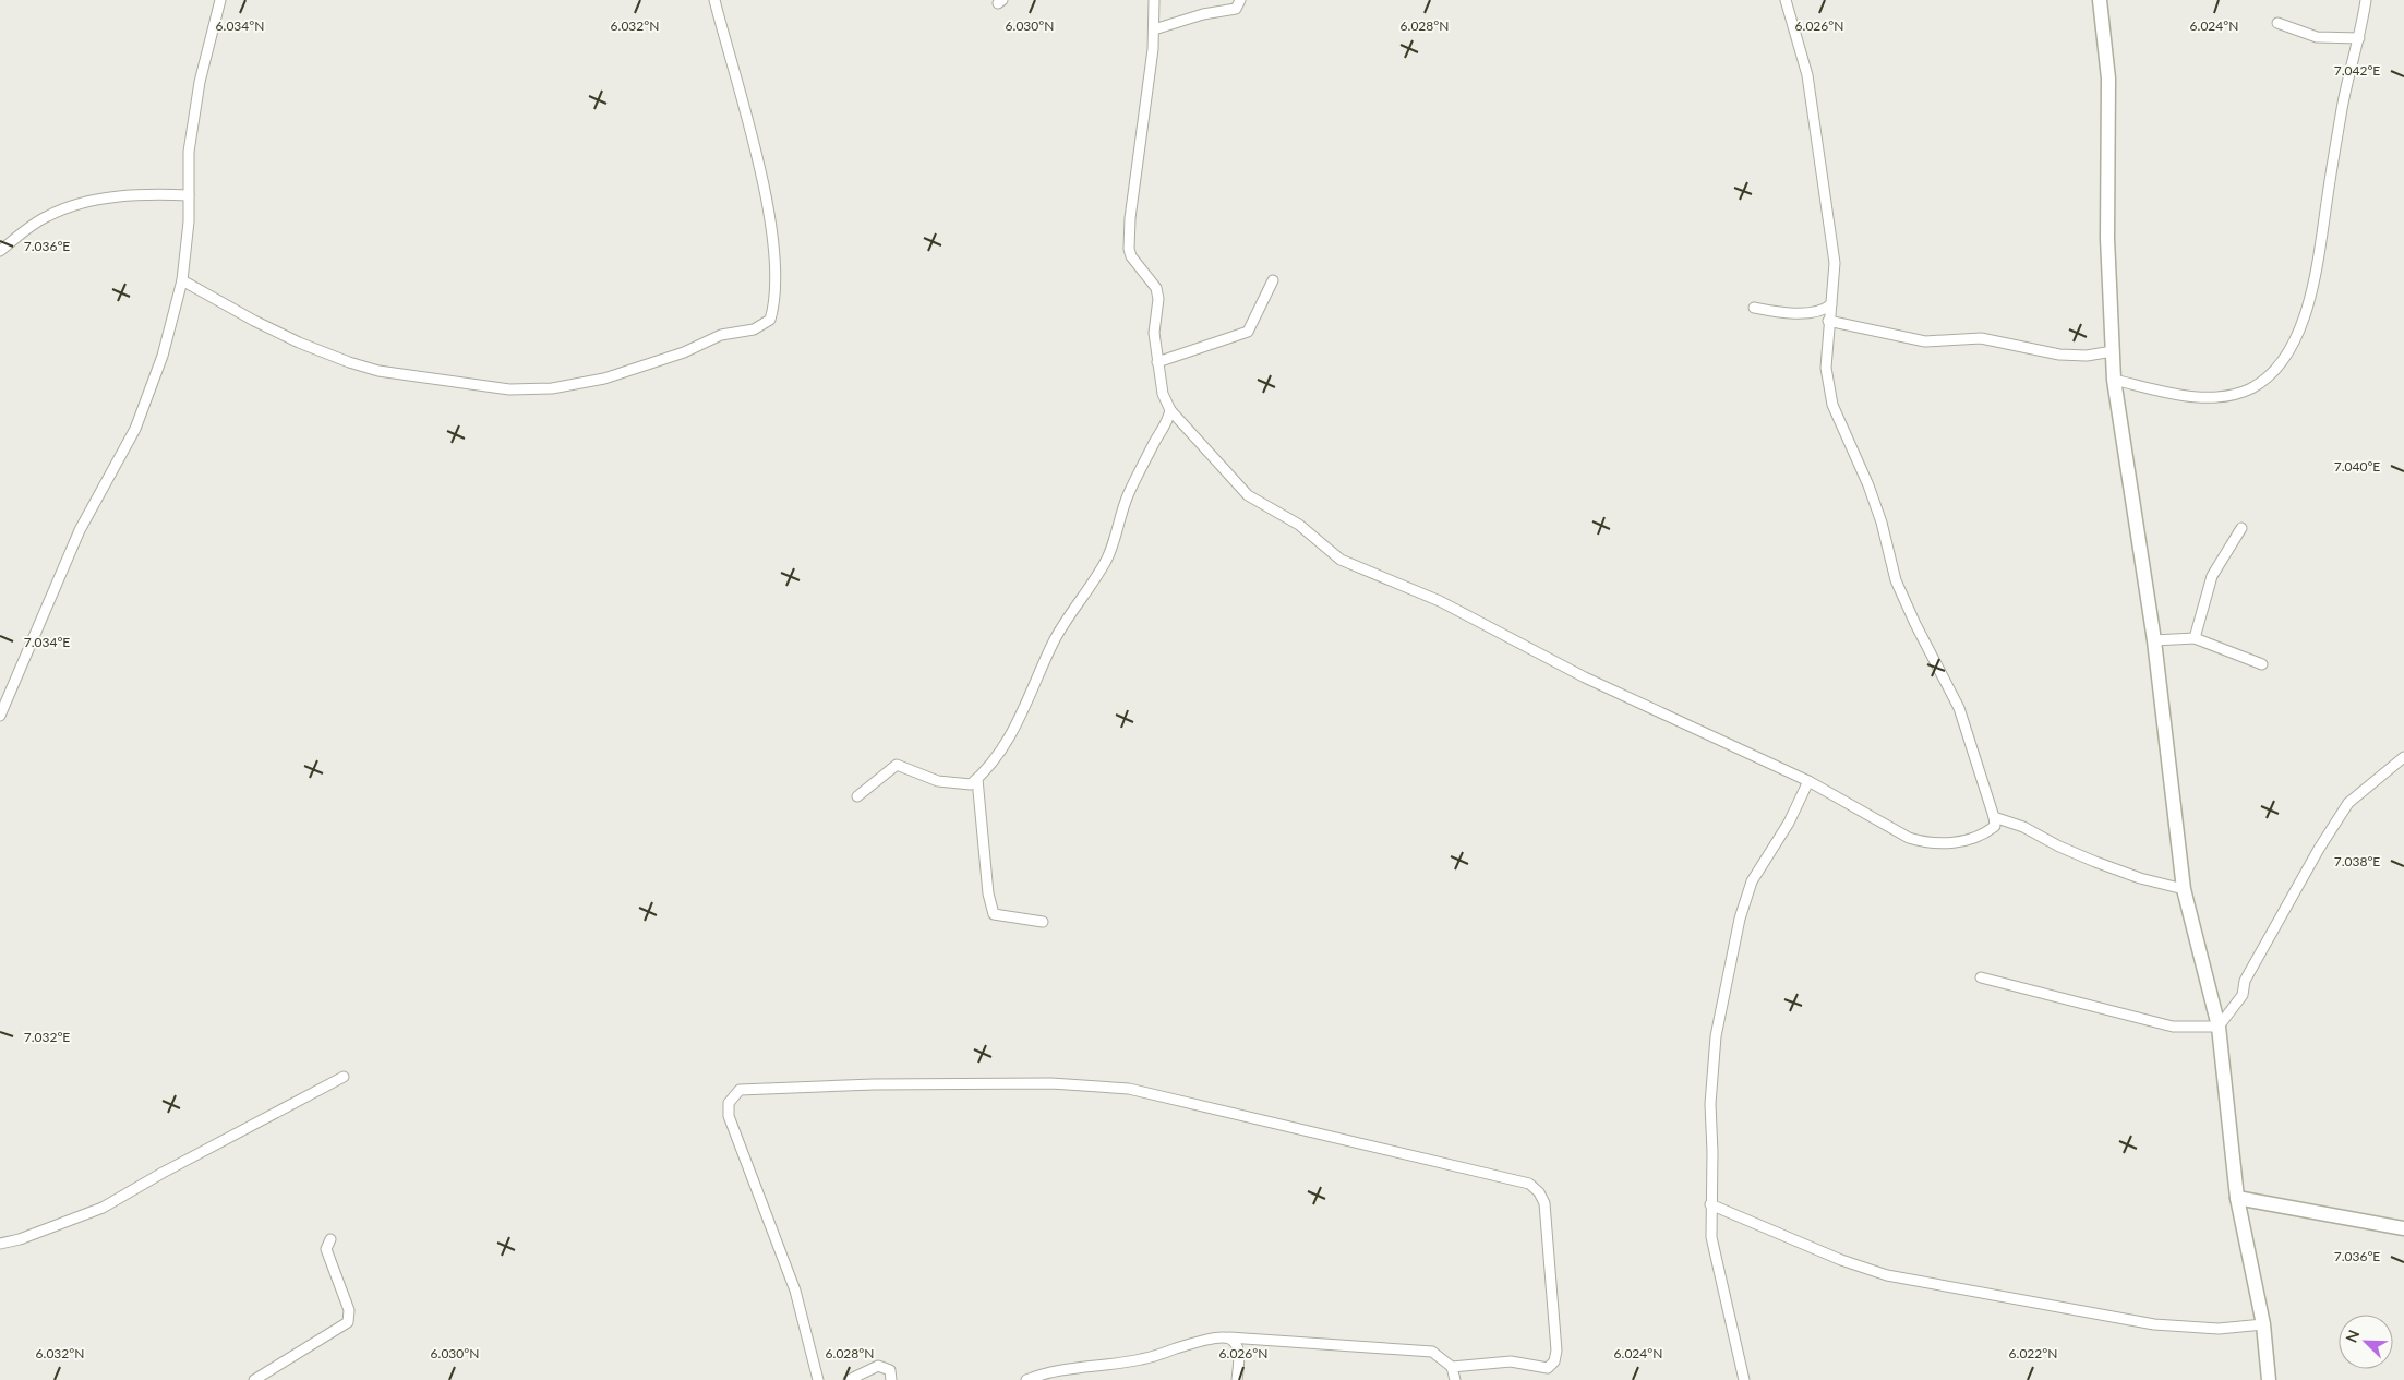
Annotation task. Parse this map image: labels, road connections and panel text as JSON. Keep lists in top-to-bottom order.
{
  "north": "top left",
  "coordinates": [
    "6.034°N",
    "6.032°N",
    "6.030°N",
    "6.028°N",
    "6.026°N",
    "6.024°N",
    "7.042°E",
    "7.036°E",
    "7.040°E",
    "7.034°E",
    "7.038°E",
    "7.032°E",
    "6.022°N"
  ]
}
